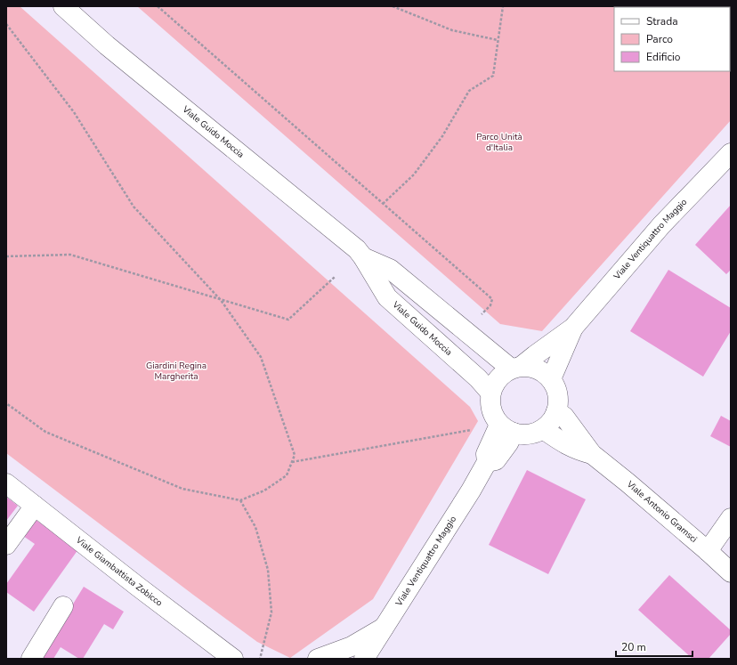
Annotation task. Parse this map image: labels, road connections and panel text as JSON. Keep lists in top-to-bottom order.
{
  "streets": {
    "main road": [
      "Viale Guido Moccia",
      "Viale Ventiquattro Maggio",
      "Viale Antonio Gramsci",
      "Viale Giambattista Zobicco"
    ]
  },
  "crossings": [
    ["Viale Guido Moccia", "Viale Ventiquattro Maggio"],
    ["Viale Guido Moccia", "Viale Antonio Gramsci"],
    ["Viale Ventiquattro Maggio", "Viale Antonio Gramsci"]
  ],
  "parks": ["Parco Unità d'Italia", "Giardini Regina Margherita"],
  "legend": ["Strada", "Parco", "Edificio"],
  "scale_bar": "20 m"
}
